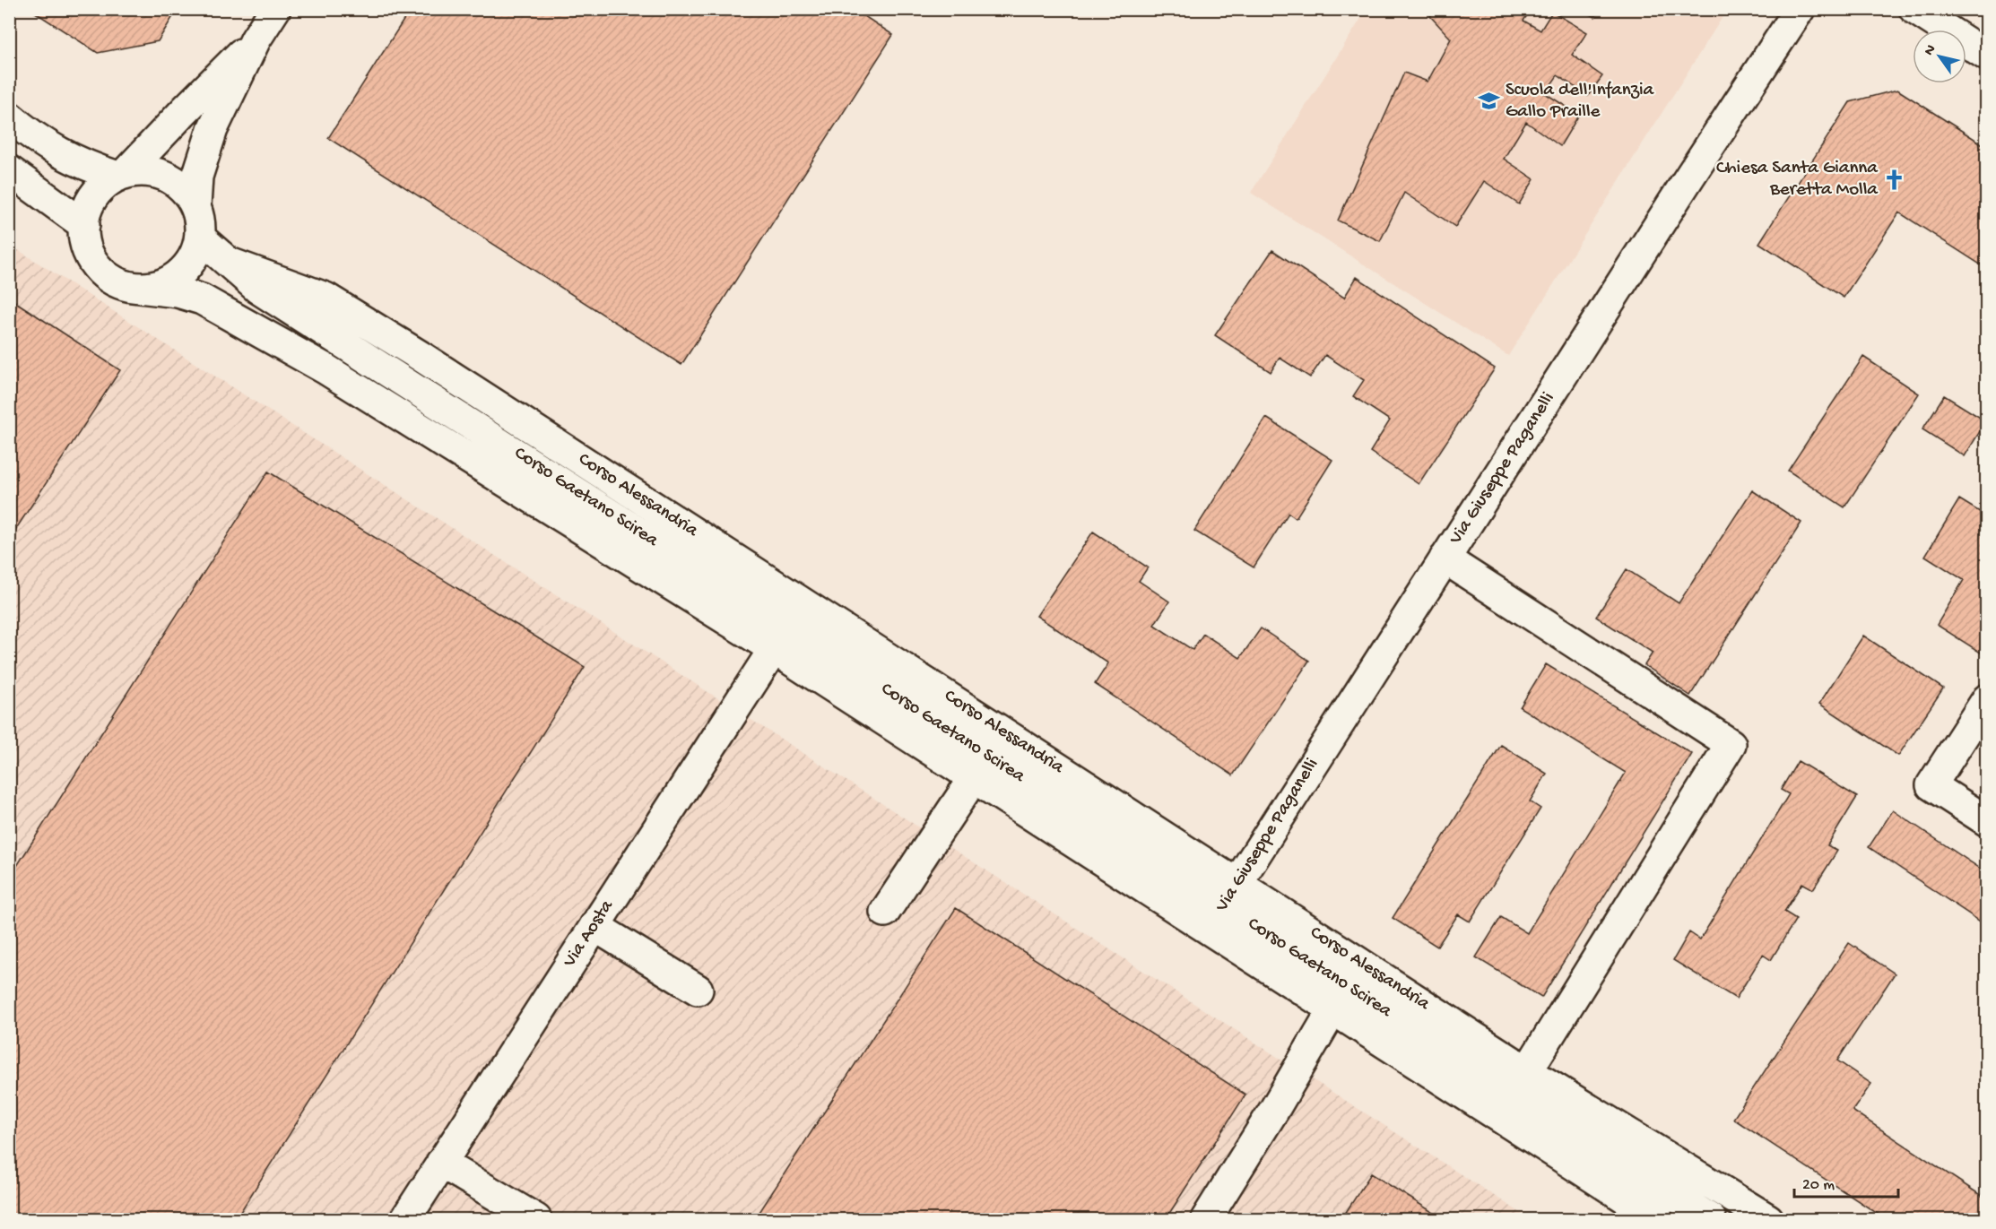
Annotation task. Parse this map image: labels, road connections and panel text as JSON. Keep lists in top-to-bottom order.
{
  "streets": {
    "street": [
      "Via Giuseppe Paganelli",
      "Corso Alessandria",
      "Corso Gaetano Scirea",
      "Via Aosta"
    ]
  },
  "crossings": [
    ["Via Giuseppe Paganelli", "Corso Alessandria"],
    ["Via Giuseppe Paganelli", "Corso Gaetano Scirea"],
    ["Corso Alessandria", "Corso Gaetano Scirea"],
    ["Corso Alessandria", "Via Aosta"]
  ],
  "places": {
    "school or university": ["Scuola dell'Infanzia Gallo Praille"],
    "church": ["Chiesa Santa Gianna Beretta Molla"]
  },
  "scale_bar": "20 m",
  "north": "top left"
}
